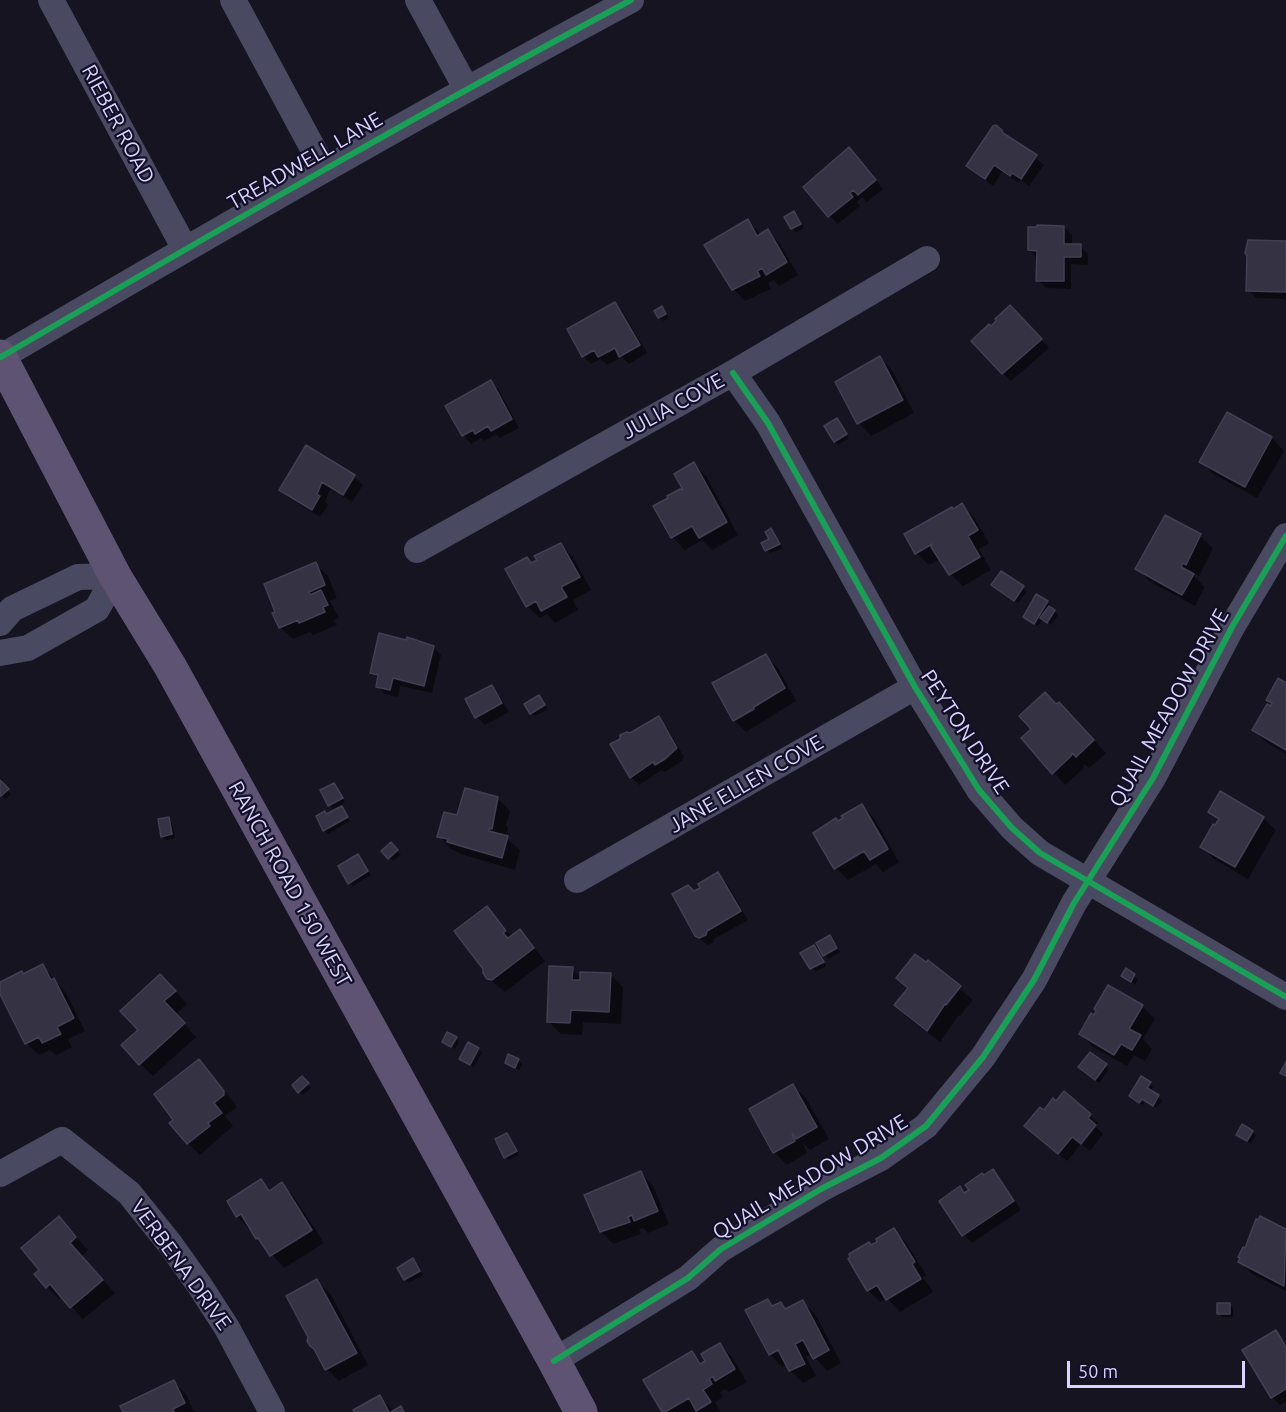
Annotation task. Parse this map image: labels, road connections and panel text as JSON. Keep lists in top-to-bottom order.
{
  "streets": {
    "main road": ["RANCH ROAD 150 WEST"],
    "street": [
      "RIEBER ROAD",
      "TREADWELL LANE",
      "JULIA COVE",
      "QUAIL MEADOW DRIVE",
      "PEYTON DRIVE",
      "JANE ELLEN COVE",
      "VERBENA DRIVE"
    ]
  },
  "crossings": [
    ["RIEBER ROAD", "TREADWELL LANE"],
    ["TREADWELL LANE", "RANCH ROAD 150 WEST"],
    ["JULIA COVE", "PEYTON DRIVE"],
    ["QUAIL MEADOW DRIVE", "PEYTON DRIVE"],
    ["QUAIL MEADOW DRIVE", "RANCH ROAD 150 WEST"],
    ["PEYTON DRIVE", "JANE ELLEN COVE"]
  ],
  "scale_bar": "50 m"
}
